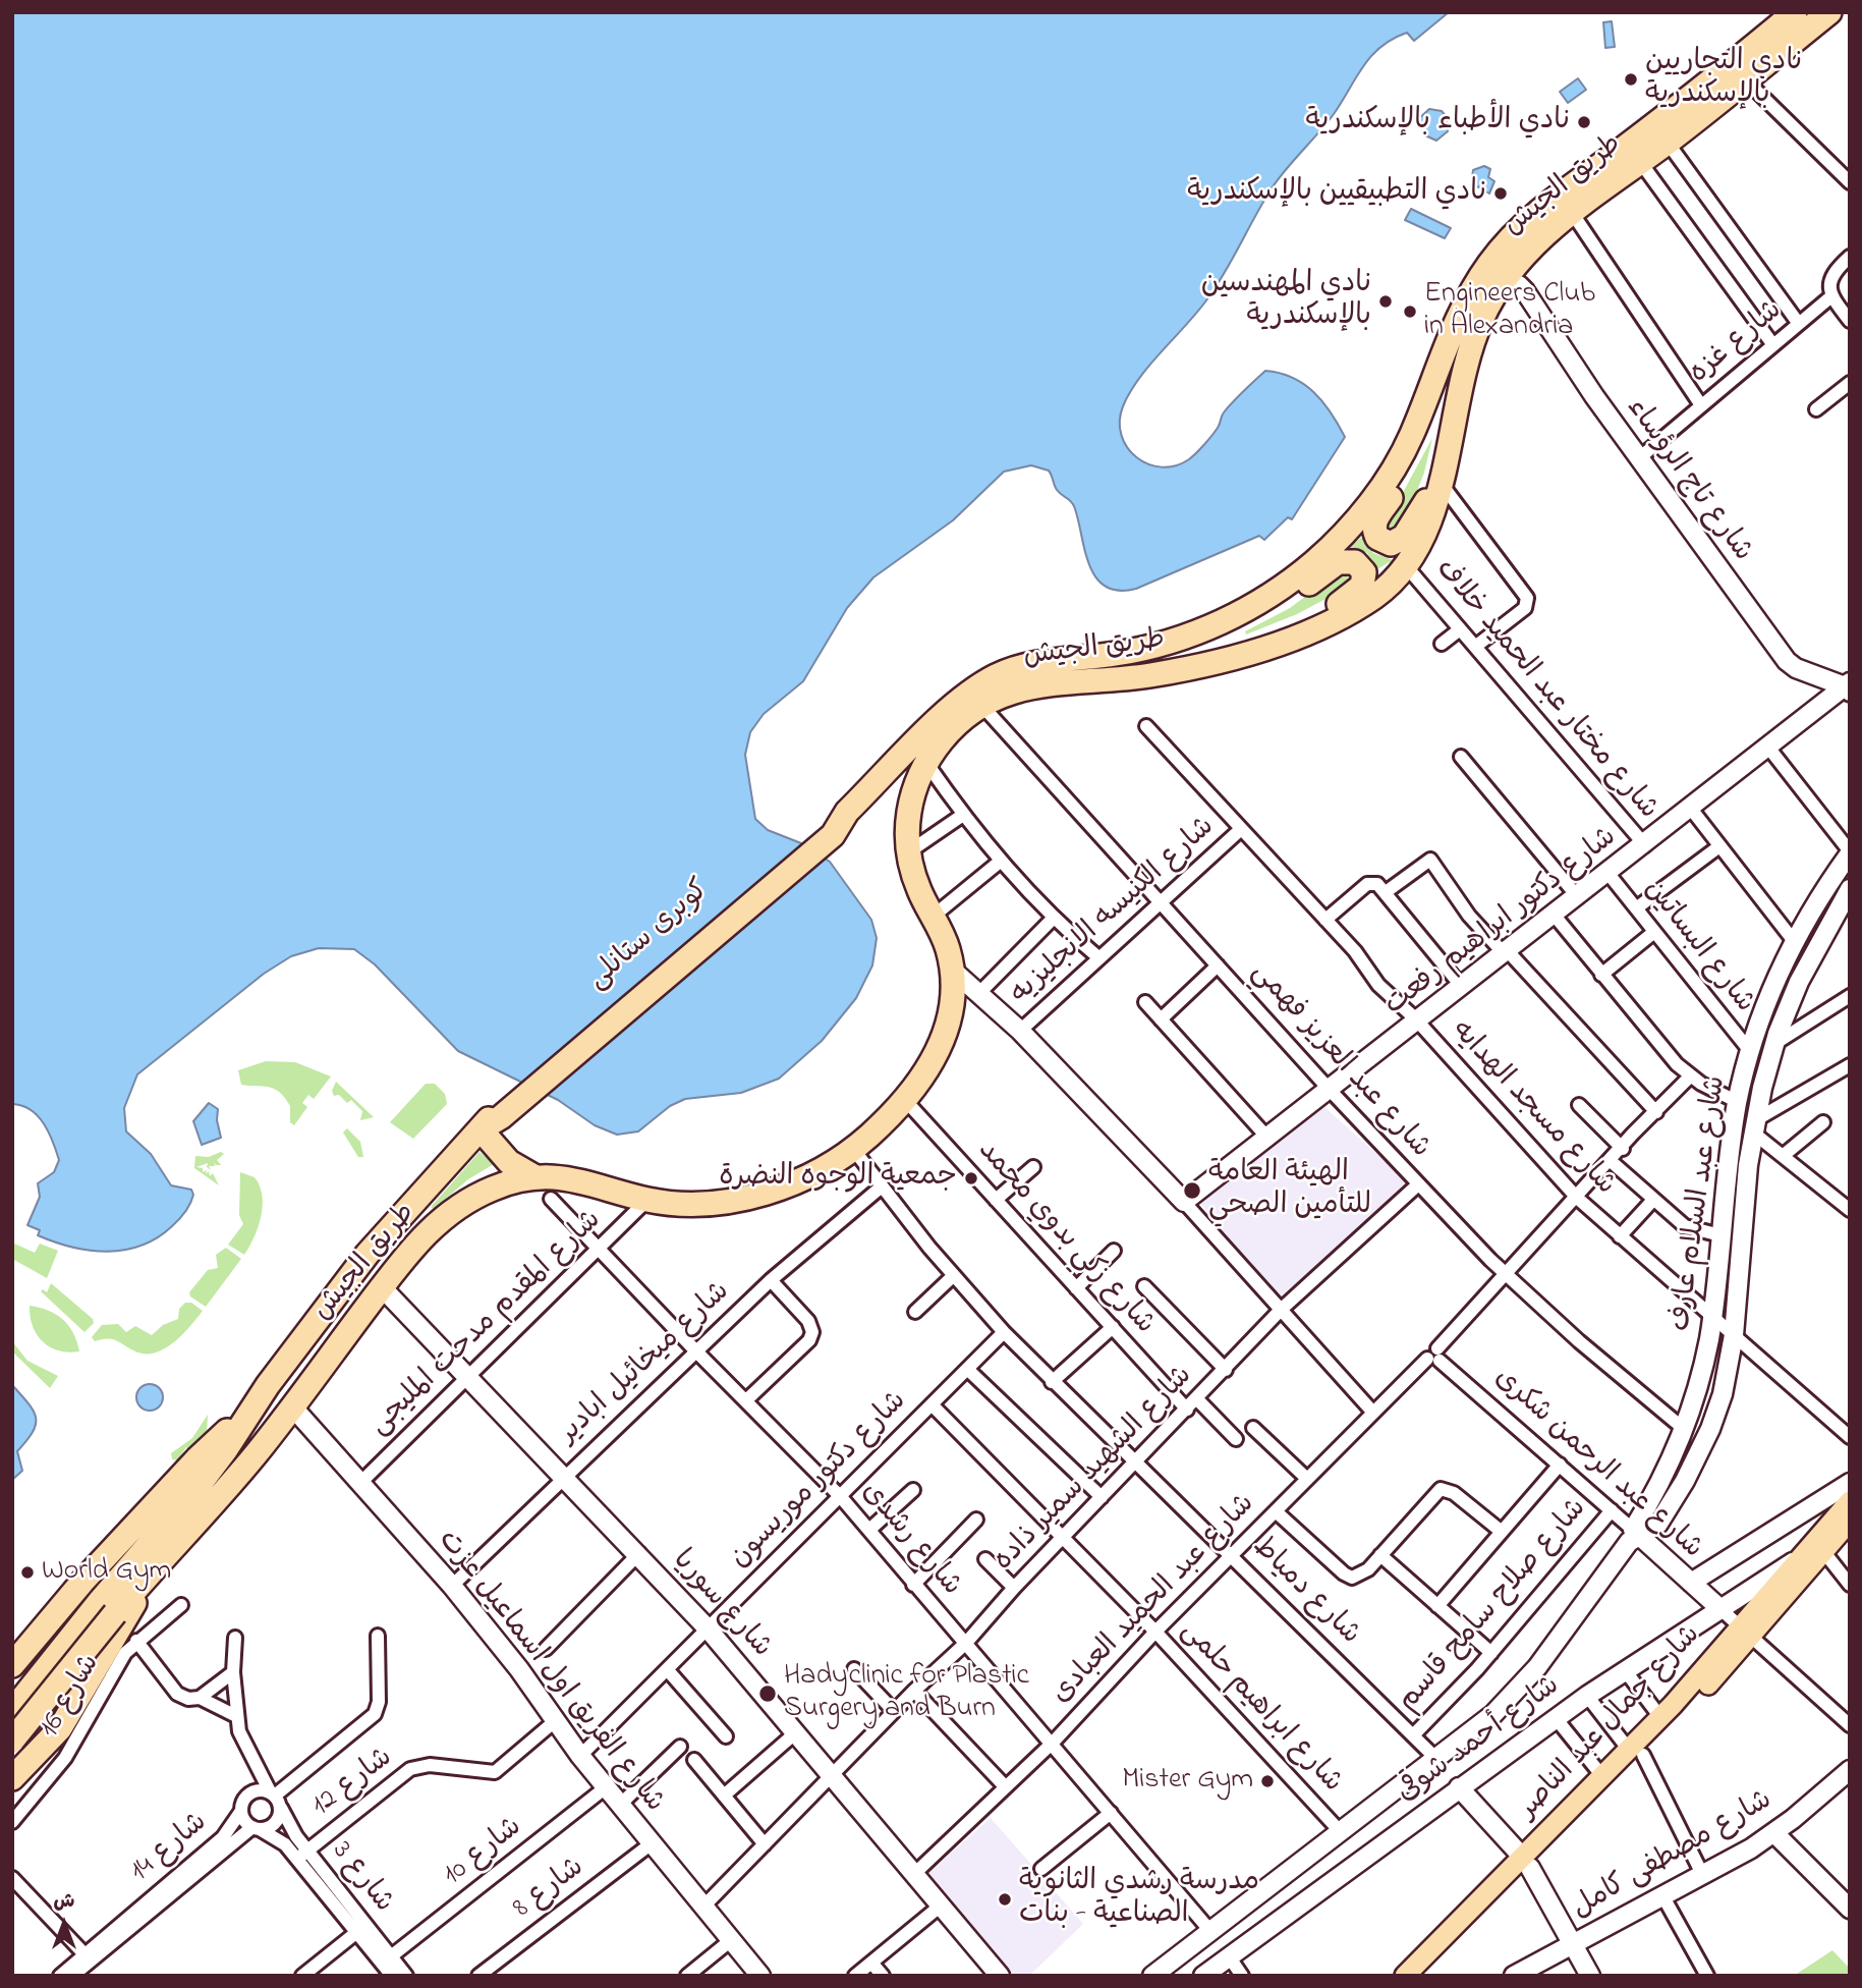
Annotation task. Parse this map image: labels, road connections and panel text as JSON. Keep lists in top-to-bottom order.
{
  "streets": {
    "highway": ["طريق الجيش", "كوبرى ستانلى"],
    "main road": ["شارع جمال عبد الناصر"],
    "street": [
      "شارع غزه",
      "شارع تاج الرؤساء",
      "شارع مختار عبد الحميد خلاف",
      "شارع الكنيسه الانجليزيه",
      "شارع دكتور ابراهيم رفعت",
      "شارع البساتين",
      "شارع عبد العزيز فهمي",
      "شارع مسجد الهدايه",
      "شارع عبد السلام عارف",
      "شارع زكي بدوي محمد",
      "شارع المقدم مدحت المليجى",
      "شارع ميخائيل ابادير",
      "شارع عبد الرحمن شكرى",
      "شارع الشهيد سمير ذاده",
      "شارع دكتور موريسون",
      "شارع رشدى",
      "شارع دمياط",
      "شارع عبد الحميد العبادى",
      "شارع سوريا",
      "شارع صلاح سامح قاسم",
      "شارع الفريق اول اسماعيل عزت",
      "شارع 16",
      "شارع ابراهيم حلمى",
      "شارع أحمد شوقى",
      "شارع 12",
      "شارع 14",
      "شارع 10",
      "شارع مصطفى كامل",
      "شارع 3",
      "شارع 8"
    ]
  },
  "crossings": [
    ["طريق الجيش", "شارع تاج الرؤساء"],
    ["طريق الجيش", "شارع مختار عبد الحميد خلاف"],
    ["طريق الجيش", "كوبرى ستانلى"],
    ["طريق الجيش", "شارع عبد العزيز فهمي"],
    ["طريق الجيش", "شارع زكي بدوي محمد"],
    ["طريق الجيش", "شارع المقدم مدحت المليجى"],
    ["طريق الجيش", "شارع دمياط"],
    ["طريق الجيش", "شارع سوريا"],
    ["طريق الجيش", "شارع الفريق اول اسماعيل عزت"],
    ["شارع غزه", "شارع تاج الرؤساء"],
    ["شارع تاج الرؤساء", "شارع دكتور ابراهيم رفعت"],
    ["شارع مختار عبد الحميد خلاف", "شارع دكتور ابراهيم رفعت"],
    ["شارع الكنيسه الانجليزيه", "شارع عبد العزيز فهمي"],
    ["شارع الكنيسه الانجليزيه", "شارع مسجد الهدايه"],
    ["شارع دكتور ابراهيم رفعت", "شارع البساتين"],
    ["شارع دكتور ابراهيم رفعت", "شارع عبد العزيز فهمي"],
    ["شارع دكتور ابراهيم رفعت", "شارع مسجد الهدايه"],
    ["شارع البساتين", "شارع عبد السلام عارف"],
    ["شارع عبد العزيز فهمي", "شارع عبد السلام عارف"],
    ["شارع عبد العزيز فهمي", "شارع الشهيد سمير ذاده"],
    ["شارع عبد العزيز فهمي", "شارع عبد الحميد العبادى"],
    ["شارع مسجد الهدايه", "شارع عبد السلام عارف"],
    ["شارع مسجد الهدايه", "شارع عبد الحميد العبادى"],
    ["شارع عبد السلام عارف", "شارع عبد الرحمن شكرى"],
    ["شارع عبد السلام عارف", "شارع أحمد شوقى"],
    ["شارع زكي بدوي محمد", "شارع الشهيد سمير ذاده"],
    ["شارع المقدم مدحت المليجى", "شارع رشدى"],
    ["شارع المقدم مدحت المليجى", "شارع سوريا"],
    ["شارع المقدم مدحت المليجى", "شارع الفريق اول اسماعيل عزت"],
    ["شارع ميخائيل ابادير", "شارع رشدى"],
    ["شارع ميخائيل ابادير", "شارع دمياط"],
    ["شارع ميخائيل ابادير", "شارع سوريا"],
    ["شارع ميخائيل ابادير", "شارع الفريق اول اسماعيل عزت"],
    ["شارع عبد الرحمن شكرى", "شارع عبد الحميد العبادى"],
    ["شارع عبد الرحمن شكرى", "شارع صلاح سامح قاسم"],
    ["شارع عبد الرحمن شكرى", "شارع أحمد شوقى"],
    ["شارع الشهيد سمير ذاده", "شارع رشدى"],
    ["شارع الشهيد سمير ذاده", "شارع دمياط"],
    ["شارع الشهيد سمير ذاده", "شارع سوريا"],
    ["شارع الشهيد سمير ذاده", "شارع الفريق اول اسماعيل عزت"],
    ["شارع الشهيد سمير ذاده", "شارع ابراهيم حلمى"],
    ["شارع دكتور موريسون", "شارع رشدى"],
    ["شارع دكتور موريسون", "شارع دمياط"],
    ["شارع دكتور موريسون", "شارع سوريا"],
    ["شارع دكتور موريسون", "شارع الفريق اول اسماعيل عزت"],
    ["شارع دكتور موريسون", "شارع ابراهيم حلمى"],
    ["شارع رشدى", "شارع عبد الحميد العبادى"],
    ["شارع رشدى", "شارع أحمد شوقى"],
    ["شارع دمياط", "شارع عبد الحميد العبادى"],
    ["شارع دمياط", "شارع صلاح سامح قاسم"],
    ["شارع دمياط", "شارع أحمد شوقى"],
    ["شارع عبد الحميد العبادى", "شارع سوريا"],
    ["شارع عبد الحميد العبادى", "شارع ابراهيم حلمى"],
    ["شارع الفريق اول اسماعيل عزت", "شارع 12"],
    ["شارع الفريق اول اسماعيل عزت", "شارع 10"],
    ["شارع الفريق اول اسماعيل عزت", "شارع 8"],
    ["شارع ابراهيم حلمى", "شارع أحمد شوقى"],
    ["شارع جمال عبد الناصر", "شارع أحمد شوقى"],
    ["شارع 12", "شارع 3"],
    ["شارع 14", "شارع 3"],
    ["شارع 10", "شارع 3"]
  ],
  "places": [
    "نادي التجاريين بالإسكندرية",
    "نادي الأطباء بالإسكندرية",
    "نادي التطبيقيين بالإسكندرية",
    "نادي المهندسين بالإسكندرية",
    "Engineers Club in Alexandria",
    "جمعية الوجوه النضرة",
    "الهيئة العامة للتأمين الصحي",
    "World Gym",
    "Hadyclinic for Plastic Surgery and Burn",
    "Mister Gym",
    "مدرسة رشدي الثانوية الصناعية - بنات"
  ],
  "north": "top"
}
